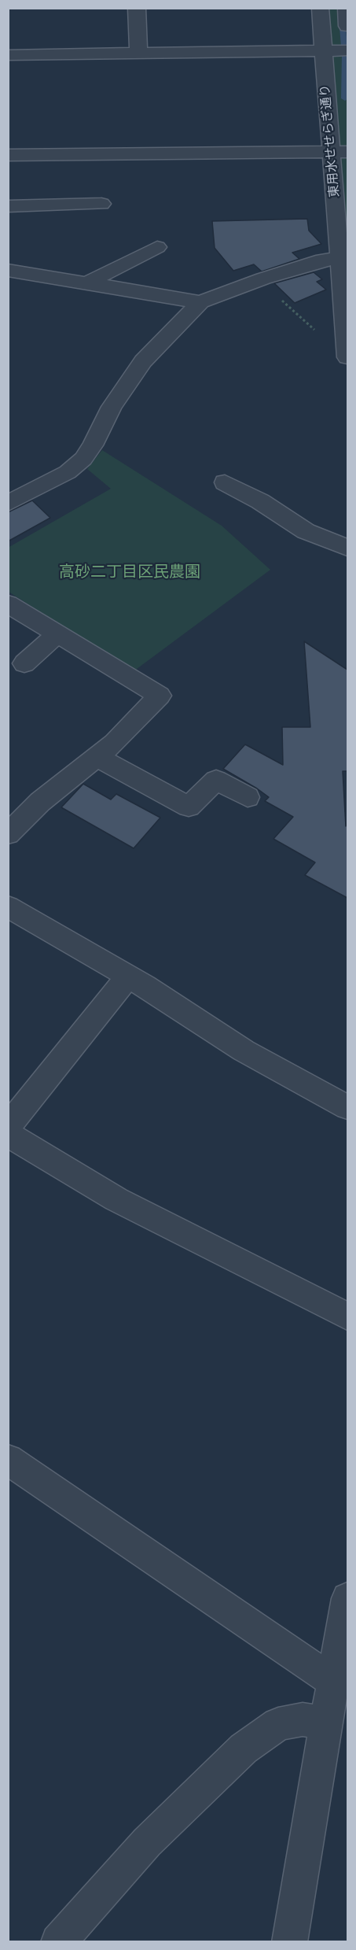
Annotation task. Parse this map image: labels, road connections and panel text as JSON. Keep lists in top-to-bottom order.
{
  "streets": {
    "street": ["東用水せせらぎ通り"]
  },
  "parks": ["高砂二丁目区民農園"]
}
